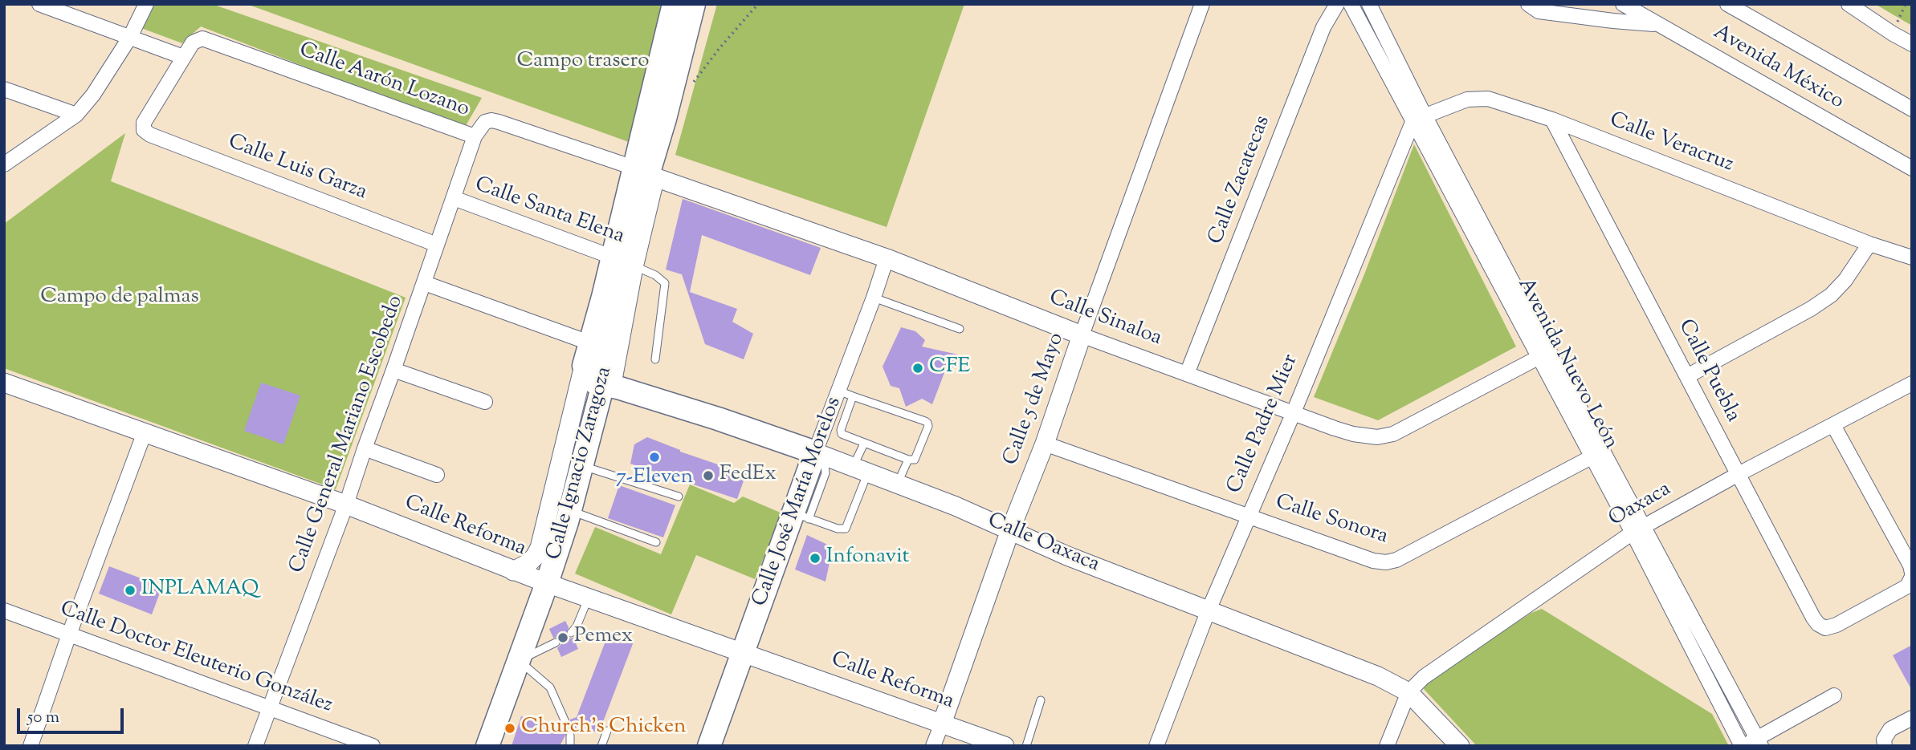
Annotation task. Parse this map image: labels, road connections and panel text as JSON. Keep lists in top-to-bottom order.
{
  "streets": {
    "main road": ["Calle Ignacio Zaragoza", "Calle José María Morelos", "Calle Oaxaca"],
    "street": [
      "Avenida México",
      "Calle Aarón Lozano",
      "Calle Veracruz",
      "Calle Luis Garza",
      "Calle Zacatecas",
      "Calle Santa Elena",
      "Calle Sinaloa",
      "Avenida Nuevo León",
      "Calle Puebla",
      "Calle 5 de Mayo",
      "Calle Padre Mier",
      "Calle General Mariano Escobedo",
      "Oaxaca",
      "Calle Sonora",
      "Calle Reforma",
      "Calle Doctor Eleuterio González"
    ]
  },
  "crossings": [
    ["Calle Aarón Lozano", "Calle Luis Garza"],
    ["Calle Aarón Lozano", "Calle Sinaloa"],
    ["Calle Aarón Lozano", "Calle General Mariano Escobedo"],
    ["Calle Veracruz", "Avenida Nuevo León"],
    ["Calle Veracruz", "Calle Puebla"],
    ["Calle Veracruz", "Calle Padre Mier"],
    ["Calle Luis Garza", "Calle General Mariano Escobedo"],
    ["Calle Zacatecas", "Calle Sinaloa"],
    ["Calle Santa Elena", "Calle General Mariano Escobedo"],
    ["Calle Santa Elena", "Calle Ignacio Zaragoza"],
    ["Calle Sinaloa", "Avenida Nuevo León"],
    ["Calle Sinaloa", "Calle 5 de Mayo"],
    ["Calle Sinaloa", "Calle Padre Mier"],
    ["Calle Sinaloa", "Calle José María Morelos"],
    ["Avenida Nuevo León", "Calle Padre Mier"],
    ["Avenida Nuevo León", "Oaxaca"],
    ["Avenida Nuevo León", "Calle Sonora"],
    ["Calle Puebla", "Oaxaca"],
    ["Calle 5 de Mayo", "Calle Sonora"],
    ["Calle 5 de Mayo", "Calle Reforma"],
    ["Calle 5 de Mayo", "Calle Oaxaca"],
    ["Calle Padre Mier", "Calle Sonora"],
    ["Calle Padre Mier", "Calle Oaxaca"],
    ["Calle General Mariano Escobedo", "Calle Reforma"],
    ["Calle General Mariano Escobedo", "Calle Doctor Eleuterio González"],
    ["Calle Ignacio Zaragoza", "Calle Reforma"],
    ["Calle Ignacio Zaragoza", "Calle Oaxaca"],
    ["Calle José María Morelos", "Calle Reforma"],
    ["Calle José María Morelos", "Calle Oaxaca"],
    ["Oaxaca", "Calle Oaxaca"]
  ],
  "parks": ["Campo trasero", "Campo de palmas"],
  "places": [
    "CFE",
    "7-Eleven",
    "FedEx",
    "Infonavit",
    "INPLAMAQ",
    "Pemex",
    "Church's Chicken"
  ],
  "scale_bar": "50 m"
}
